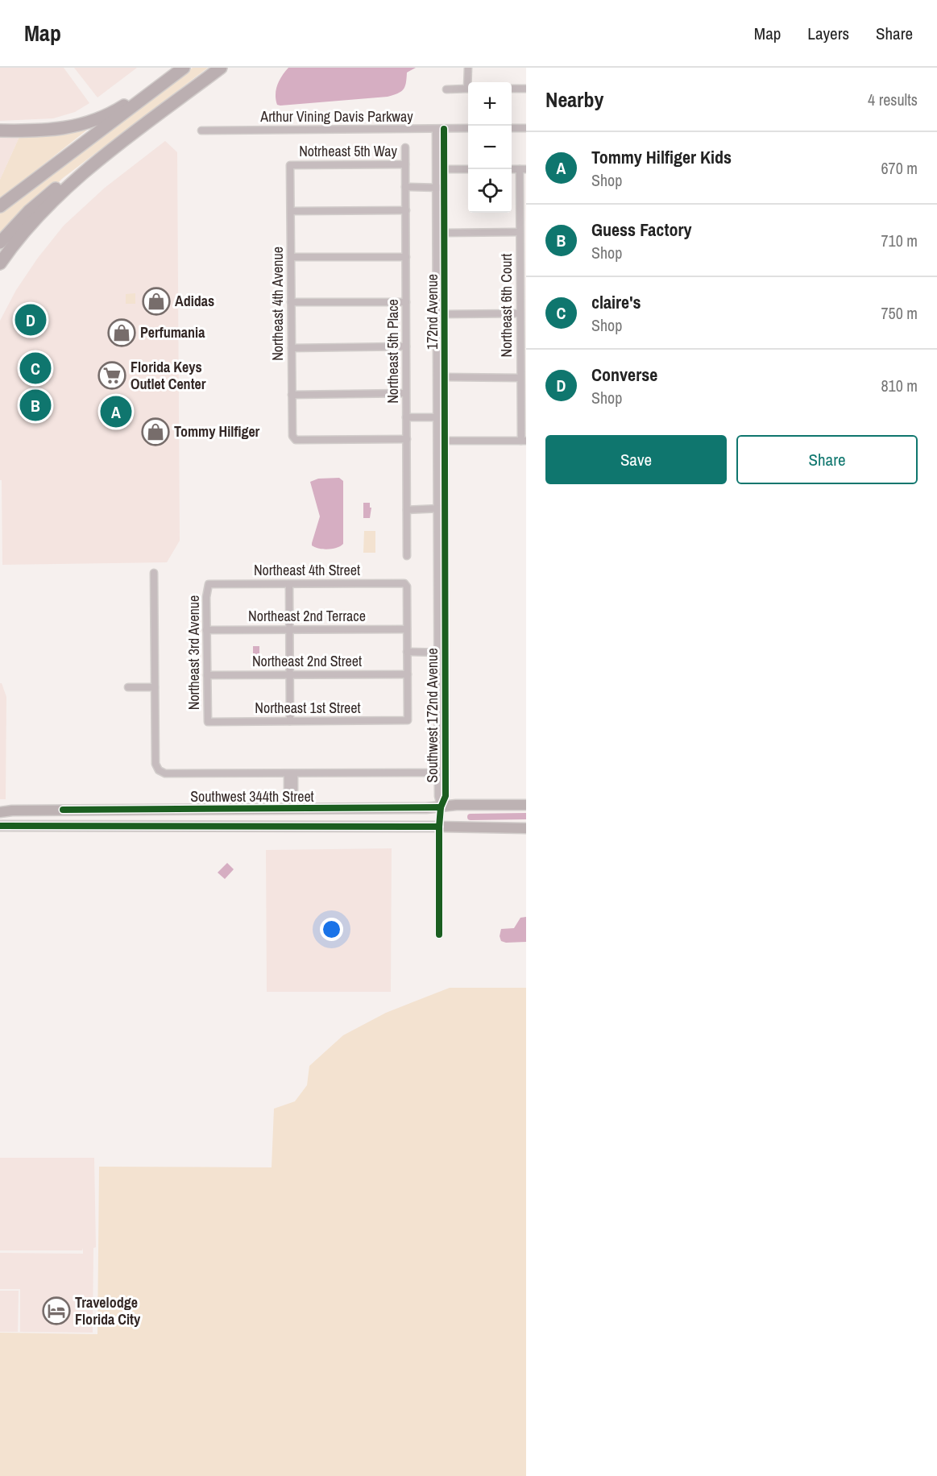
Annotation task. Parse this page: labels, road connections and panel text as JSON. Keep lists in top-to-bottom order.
{
  "streets": {
    "main road": ["Southwest 344th Street"],
    "street": [
      "Arthur Vining Davis Parkway",
      "Notrheast 5th Way",
      "Northeast 4th Avenue",
      "Northeast 6th Court",
      "172nd Avenue",
      "Northeast 5th Place",
      "Northeast 4th Street",
      "Northeast 2nd Terrace",
      "Northeast 3rd Avenue",
      "Northeast 2nd Street",
      "Northeast 1st Street",
      "Southwest 172nd Avenue"
    ]
  },
  "crossings": [
    ["Arthur Vining Davis Parkway", "172nd Avenue"],
    ["Notrheast 5th Way", "Northeast 4th Avenue"],
    ["Notrheast 5th Way", "Northeast 5th Place"],
    ["Northeast 4th Avenue", "Northeast 5th Place"],
    ["172nd Avenue", "Southwest 172nd Avenue"],
    ["Northeast 4th Street", "Northeast 2nd Terrace"],
    ["Northeast 4th Street", "Northeast 3rd Avenue"],
    ["Northeast 2nd Terrace", "Northeast 3rd Avenue"],
    ["Northeast 3rd Avenue", "Northeast 2nd Street"],
    ["Northeast 3rd Avenue", "Northeast 1st Street"],
    ["Northeast 2nd Street", "Northeast 1st Street"],
    ["Southwest 172nd Avenue", "Southwest 344th Street"]
  ],
  "places": {
    "shop": ["Adidas", "Perfumania", "Tommy Hilfiger"],
    "supermarket": ["Florida Keys Outlet Center"],
    "hotel": ["Travelodge Florida City"]
  },
  "page": {
    "header": "Map",
    "nav": ["Map", "Layers", "Share"],
    "heading": ["Nearby", "4 results"],
    "map_buttons": ["+", "−"],
    "list": [
      {
        "mark": "A",
        "name": "Tommy Hilfiger Kids",
        "note": "Shop",
        "value": "670 m"
      },
      {
        "mark": "B",
        "name": "Guess Factory",
        "note": "Shop",
        "value": "710 m"
      },
      {
        "mark": "C",
        "name": "claire's",
        "note": "Shop",
        "value": "750 m"
      },
      {
        "mark": "D",
        "name": "Converse",
        "note": "Shop",
        "value": "810 m"
      }
    ],
    "pins": [
      "D",
      "C",
      "B",
      "A"
    ],
    "buttons": ["Save", "Share"]
  }
}
